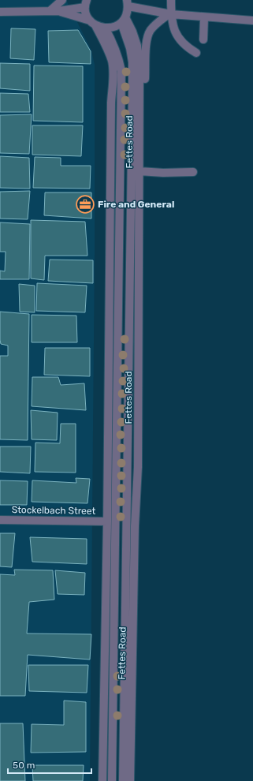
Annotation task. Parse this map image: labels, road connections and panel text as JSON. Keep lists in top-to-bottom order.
{
  "streets": {
    "street": ["Fettes Road", "Stockelbach Street"]
  },
  "crossings": [
    ["Fettes Road", "Stockelbach Street"]
  ],
  "places": {
    "office": ["Fire and General"]
  },
  "scale_bar": "50 m"
}
